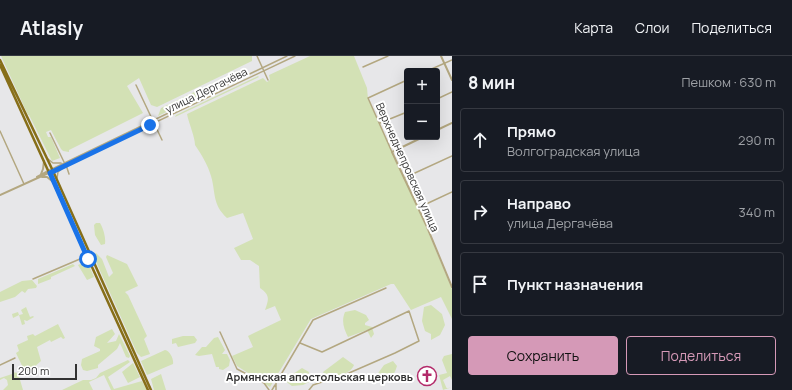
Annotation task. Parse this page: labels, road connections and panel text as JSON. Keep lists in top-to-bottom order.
{
  "streets": {
    "street": ["улица Дергачёва", "Верхнеднепровская улица"]
  },
  "places": {
    "church": ["Армянская апостольская церковь"]
  },
  "scale_bar": "200 m",
  "page": {
    "header": "Atlasly",
    "nav": ["Карта", "Слои", "Поделиться"],
    "heading": ["8 мин", "Пешком · 630 m"],
    "map_buttons": ["+", "−"],
    "list": [
      ["Прямо", "Волгоградская улица", "290 m"],
      ["Направо", "улица Дергачёва", "340 m"],
      "Пункт назначения"
    ],
    "buttons": ["Сохранить", "Поделиться"],
    "scale": "200 m"
  }
}
